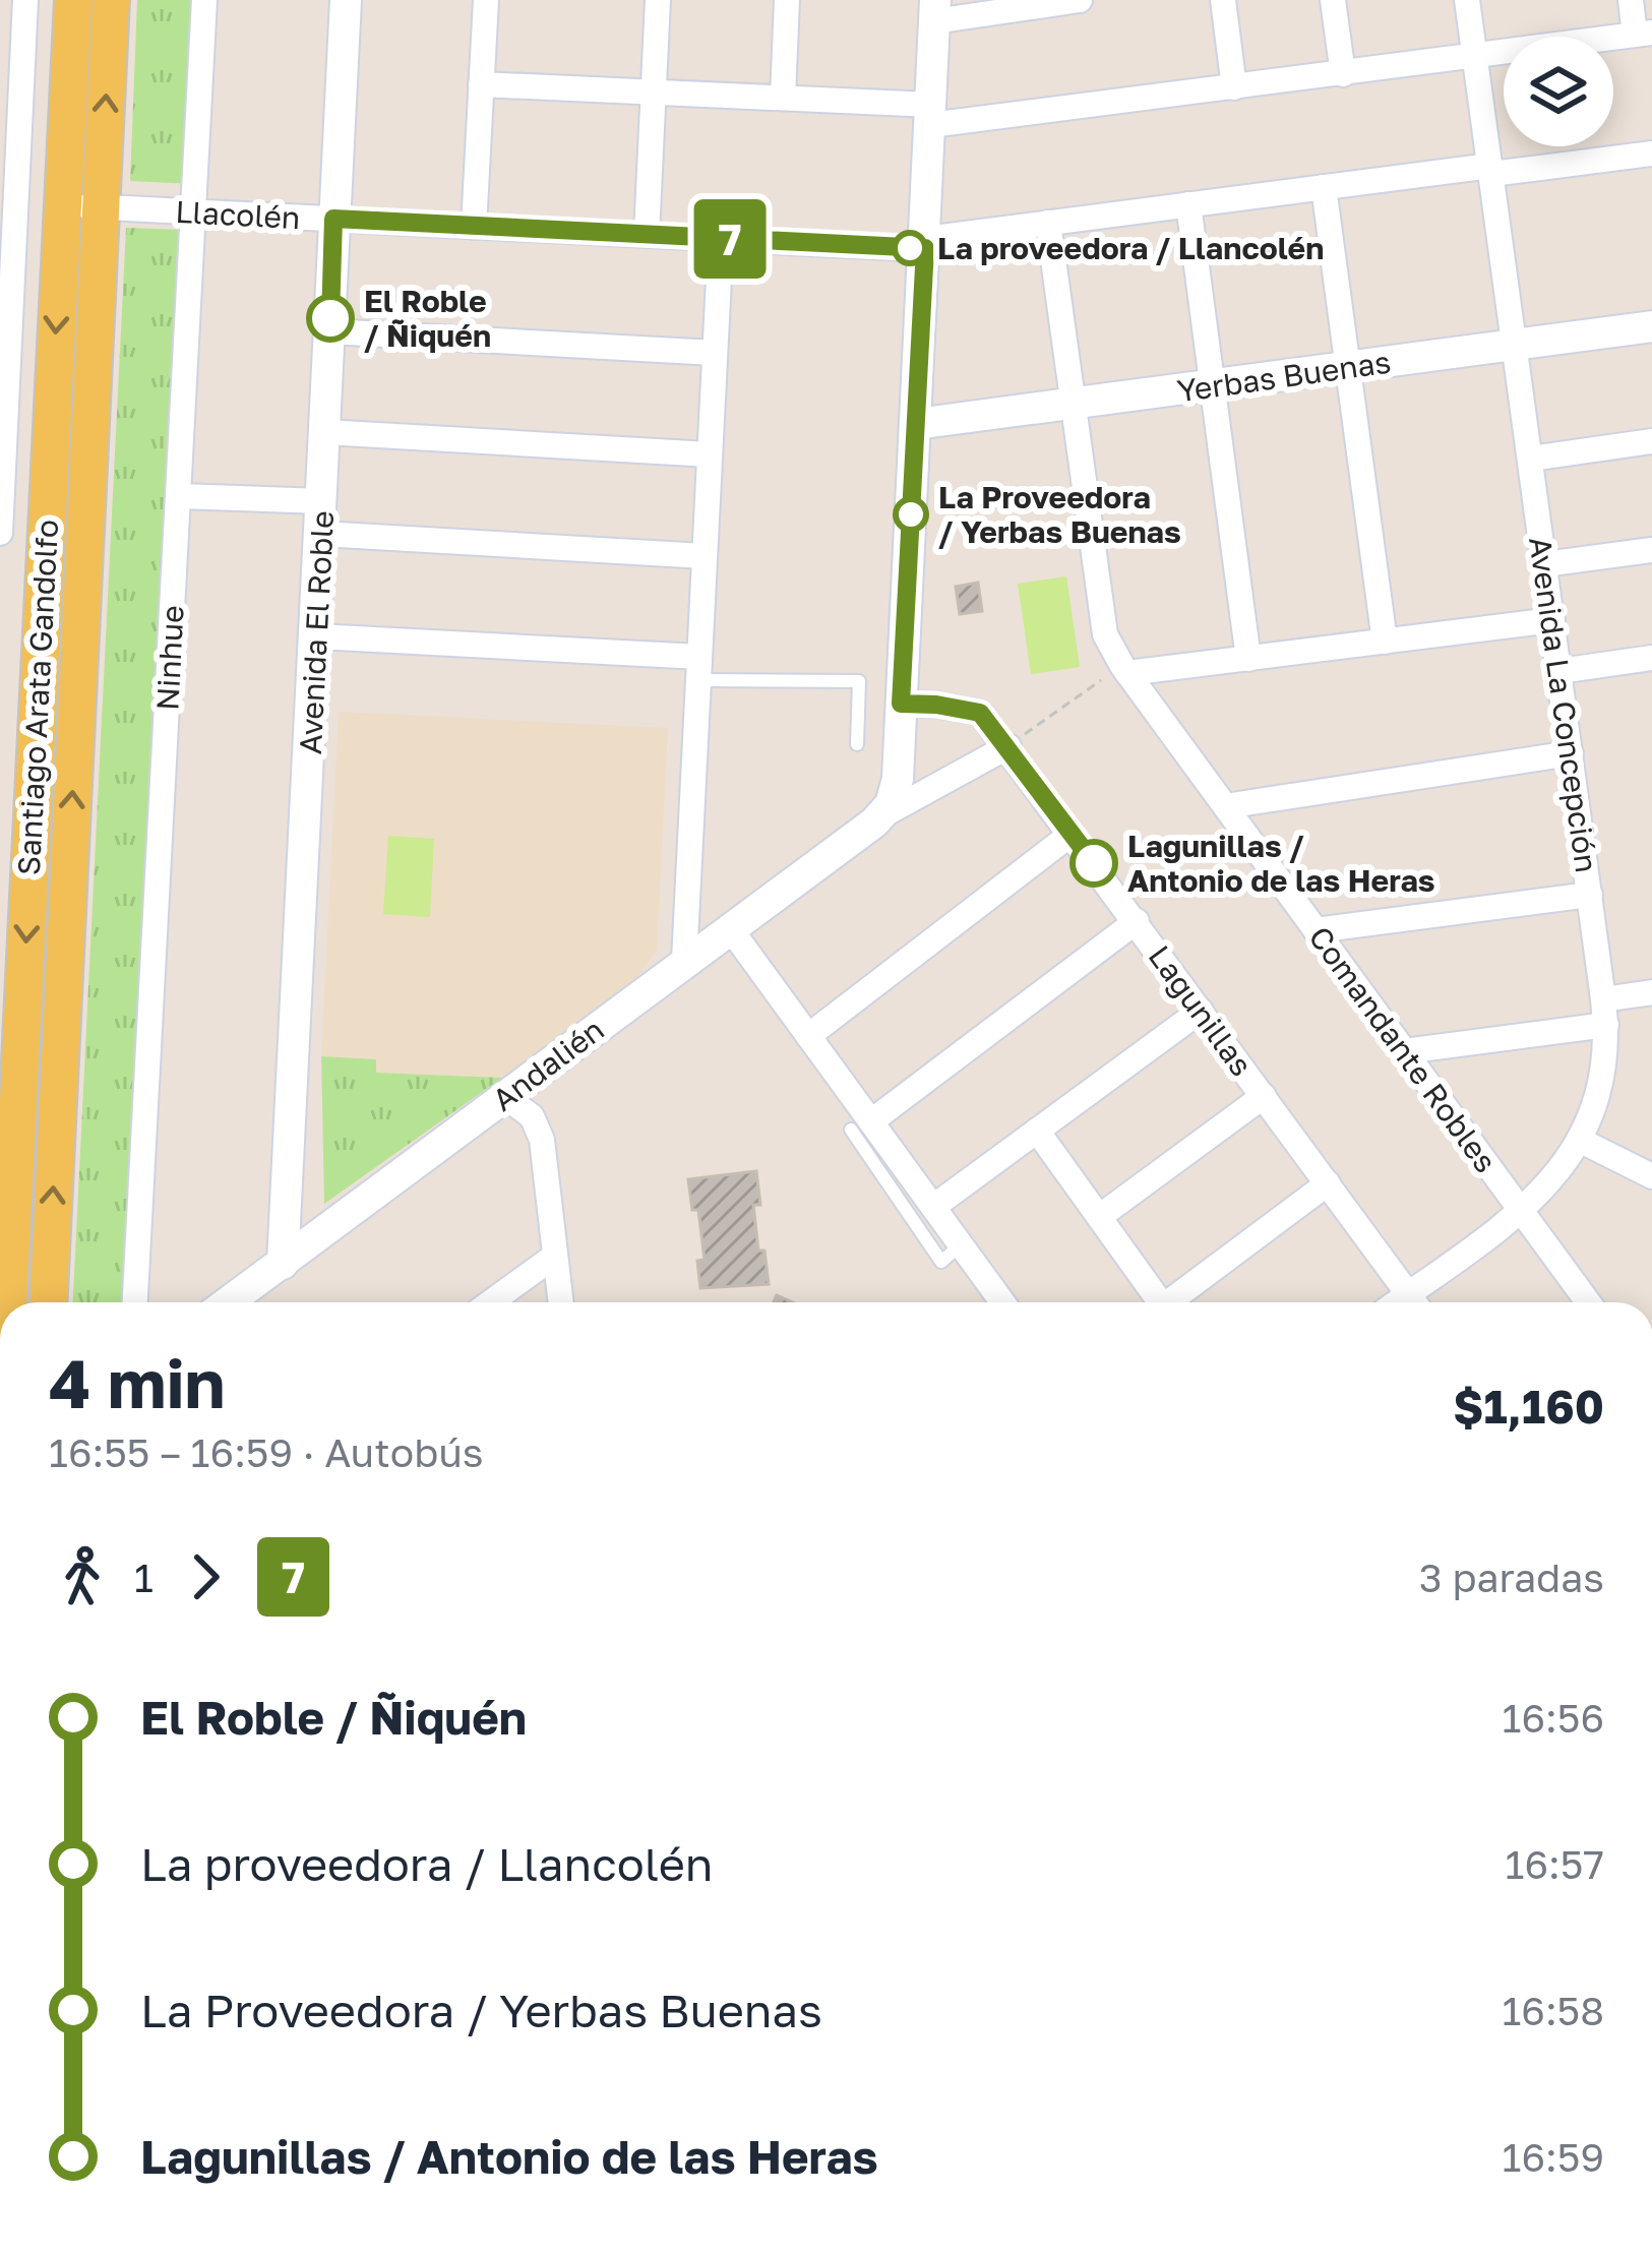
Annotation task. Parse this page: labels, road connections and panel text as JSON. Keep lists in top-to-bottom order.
{
  "streets": {
    "main road": ["Santiago Arata Gandolfo"],
    "street": [
      "Llacolén",
      "Yerbas Buenas",
      "Avenida El Roble",
      "Ninhue",
      "Avenida La Concepción",
      "Lagunillas",
      "Comandante Robles",
      "Andalién"
    ]
  },
  "crossings": [
    ["Llacolén", "Avenida El Roble"],
    ["Llacolén", "Ninhue"],
    ["Llacolén", "Santiago Arata Gandolfo"],
    ["Llacolén", "Avenida La Concepción"],
    ["Llacolén", "Comandante Robles"],
    ["Yerbas Buenas", "Avenida La Concepción"],
    ["Yerbas Buenas", "Comandante Robles"],
    ["Avenida El Roble", "Andalién"],
    ["Avenida La Concepción", "Comandante Robles"]
  ],
  "places": [
    "La proveedora / Llancolén",
    "El Roble / Ñiquén",
    "La Proveedora / Yerbas Buenas",
    "Lagunillas / Antonio de las Heras"
  ],
  "lines": ["bus line 7"],
  "page": {
    "on_map": "7",
    "heading": ["4 min", "16:55 – 16:59 · Autobús", "$1,160"],
    "legs": ["1", "7", "3 paradas"],
    "list": [
      {
        "name": "El Roble / Ñiquén",
        "value": "16:56"
      },
      {
        "name": "La proveedora / Llancolén",
        "value": "16:57"
      },
      {
        "name": "La Proveedora / Yerbas Buenas",
        "value": "16:58"
      },
      {
        "name": "Lagunillas / Antonio de las Heras",
        "value": "16:59"
      }
    ]
  }
}
